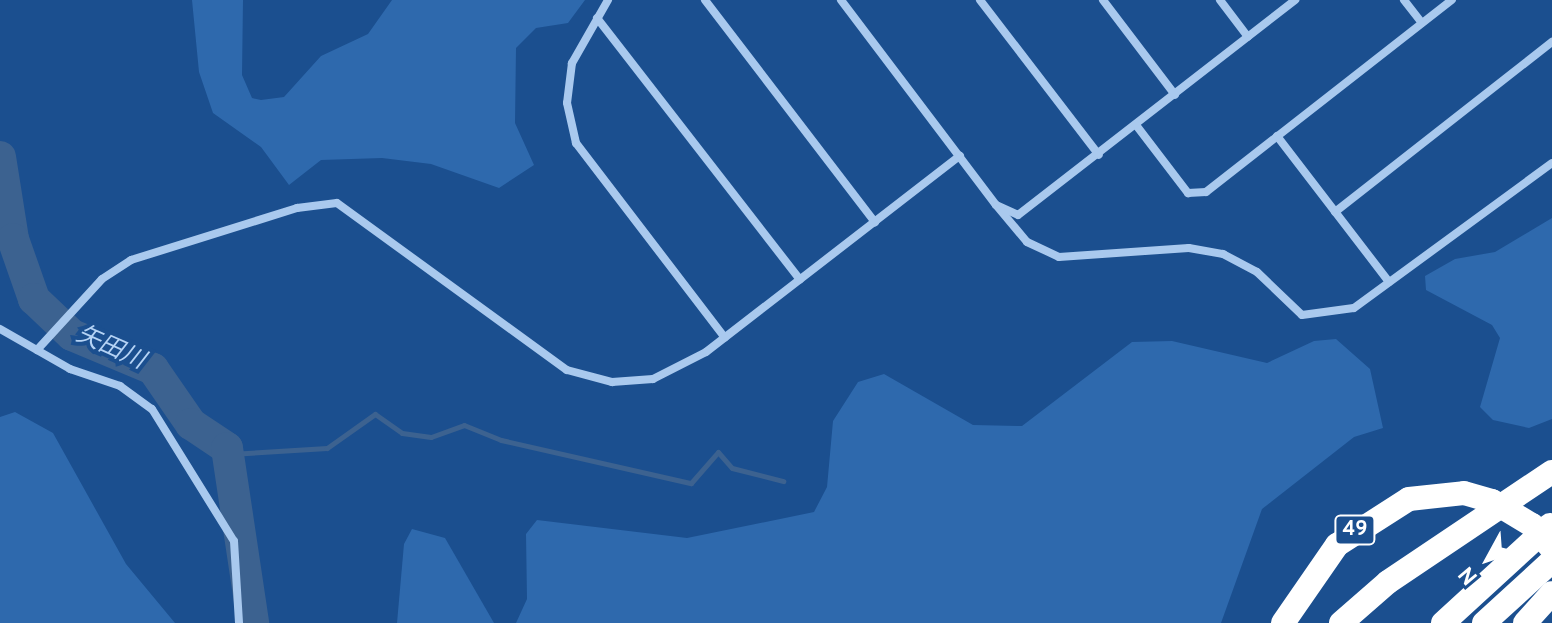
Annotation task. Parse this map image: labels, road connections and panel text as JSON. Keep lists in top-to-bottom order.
{
  "streets": {
    "highway": ["49"]
  },
  "water": ["矢田川"],
  "north": "bottom left"
}
